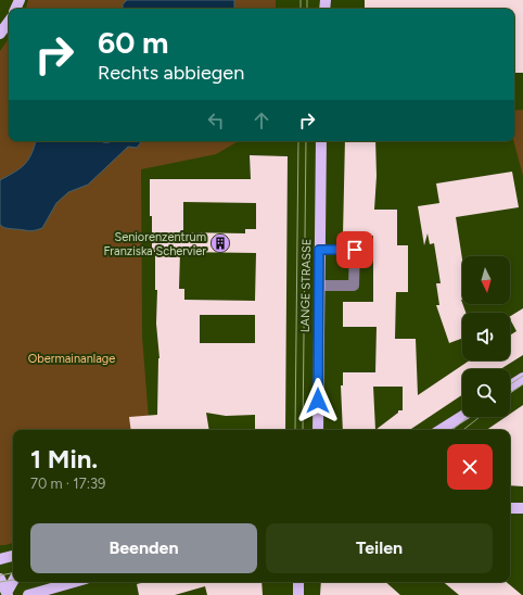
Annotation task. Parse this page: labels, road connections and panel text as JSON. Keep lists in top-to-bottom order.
{
  "streets": {
    "main road": ["LANGE STRASSE"]
  },
  "parks": ["Obermainanlage"],
  "places": {
    "building": ["Seniorenzentrum Franziska Schervier"]
  },
  "north": "bottom",
  "page": {
    "turn": ["60 m", "Rechts abbiegen"],
    "heading": ["1 Min.", "70 m · 17:39"],
    "buttons": ["Beenden", "Teilen"]
  }
}
